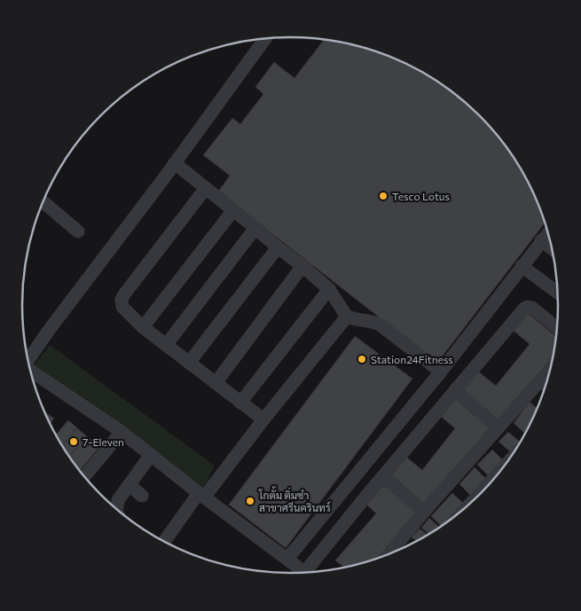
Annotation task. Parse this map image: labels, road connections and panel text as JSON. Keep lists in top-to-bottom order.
{
  "places": [
    "Tesco Lotus",
    "Station24Fitness",
    "7-Eleven",
    "โกตั้ม ติ่มซำ สาขาศรีนครินทร์"
  ]
}
